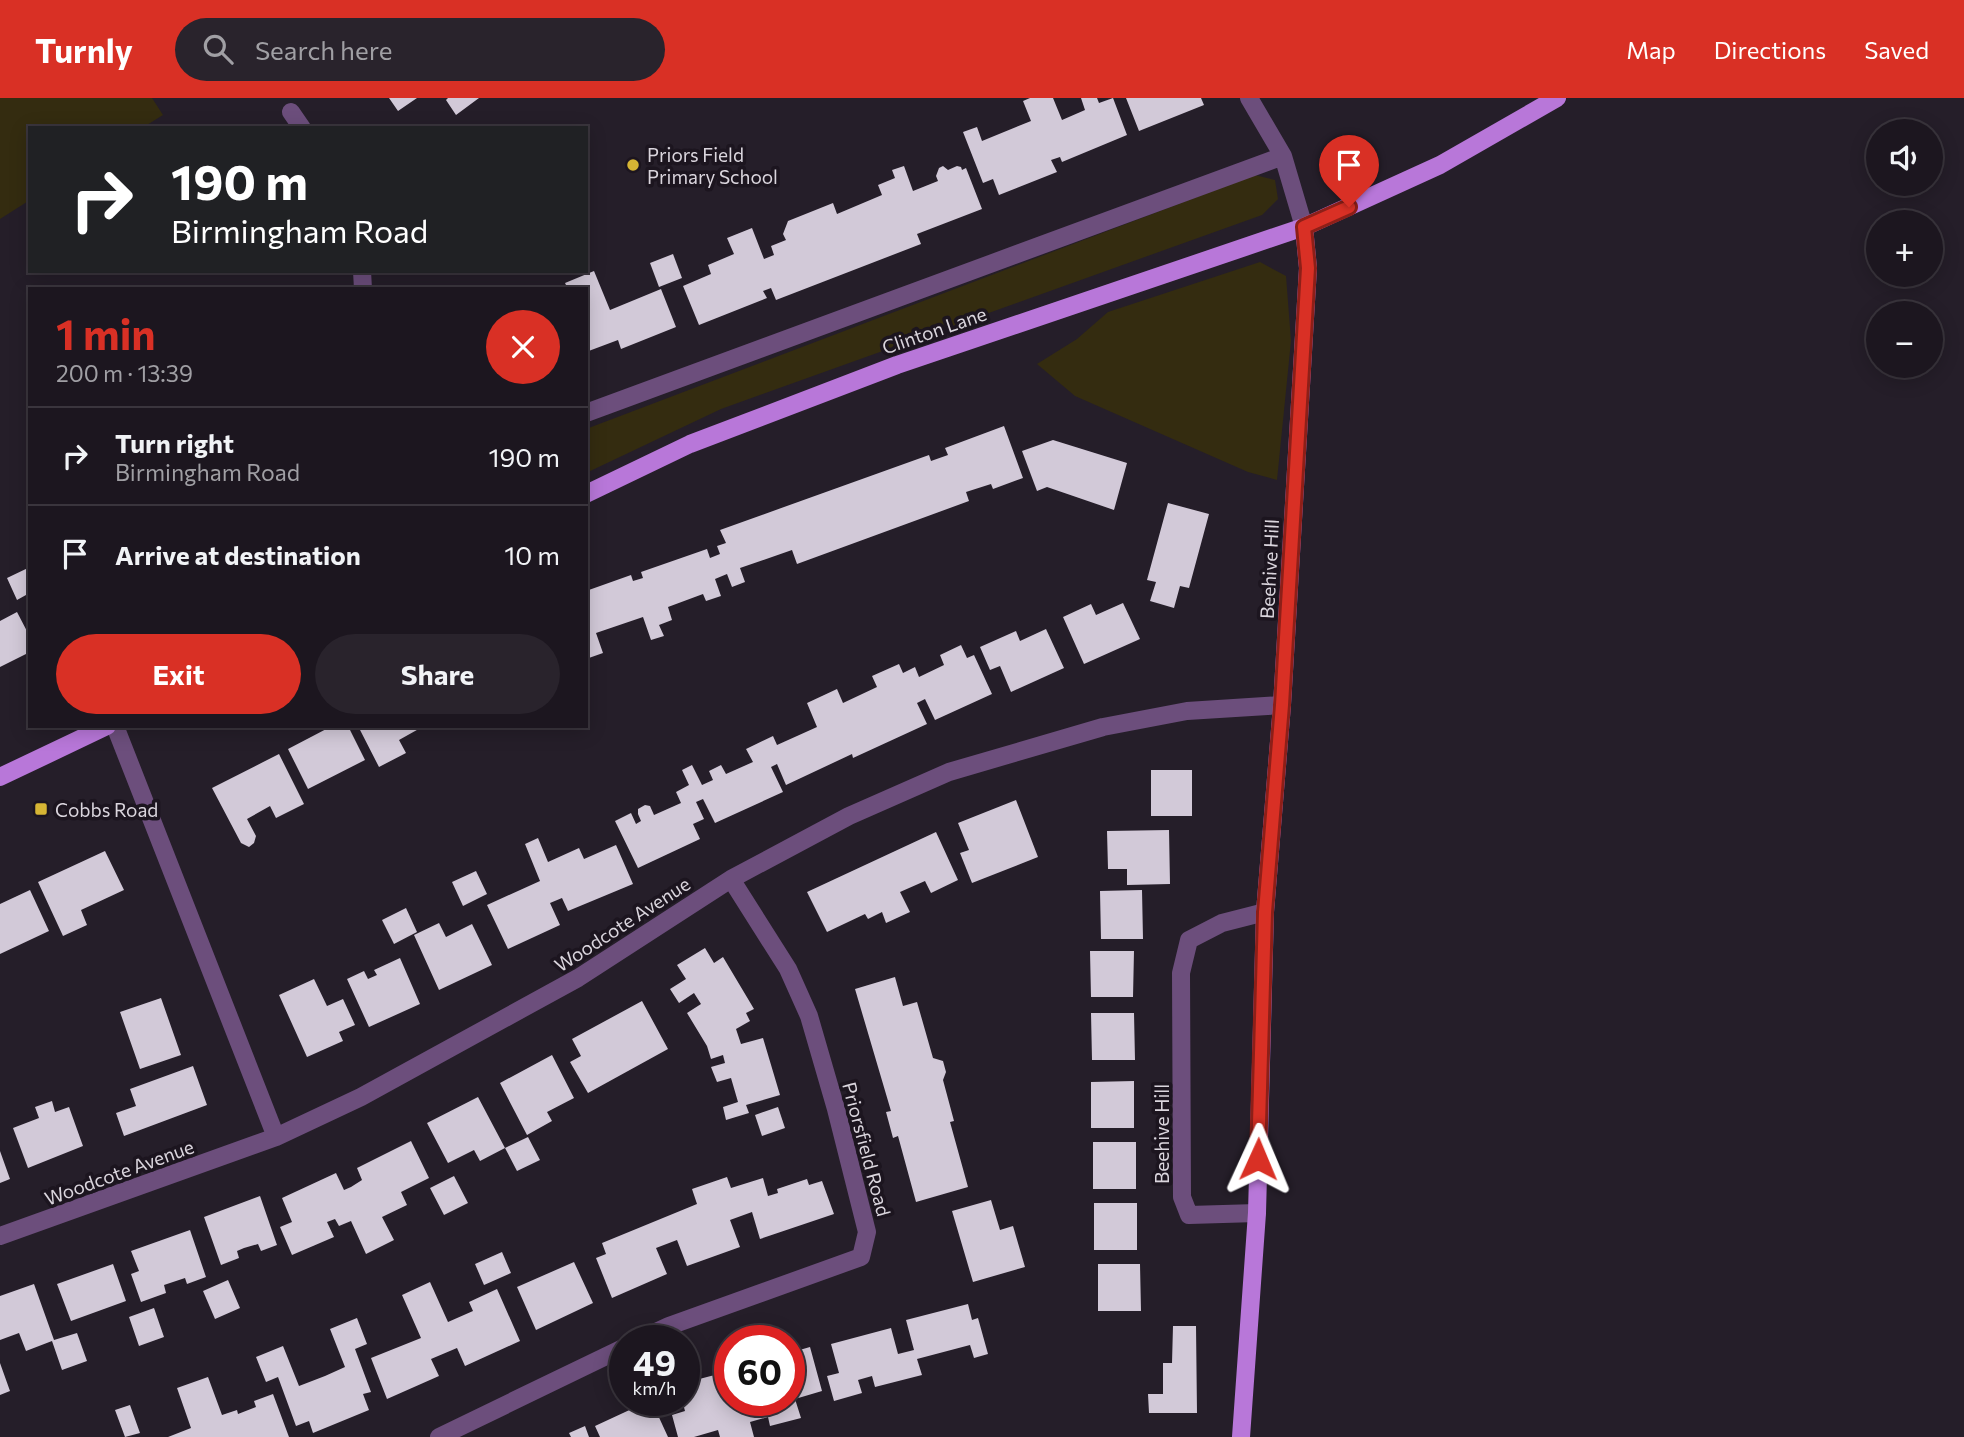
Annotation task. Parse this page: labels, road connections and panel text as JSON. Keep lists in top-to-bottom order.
{
  "streets": {
    "main road": ["Clinton Lane", "Beehive Hill"],
    "street": ["Woodcote Avenue", "Priorsfield Road"]
  },
  "crossings": [
    ["Clinton Lane", "Beehive Hill"],
    ["Beehive Hill", "Woodcote Avenue"],
    ["Woodcote Avenue", "Priorsfield Road"]
  ],
  "places": {
    "other": ["Priors Field Primary School"],
    "transit": ["Cobbs Road"]
  },
  "page": {
    "header": "Turnly",
    "search": "Search here",
    "nav": ["Map", "Directions", "Saved"],
    "map_buttons": ["+", "−"],
    "turn": ["190 m", "Birmingham Road"],
    "heading": ["1 min", "200 m · 13:39"],
    "list": [
      {
        "name": "Turn right",
        "note": "Birmingham Road",
        "value": "190 m"
      },
      {
        "name": "Arrive at destination",
        "value": "10 m"
      }
    ],
    "buttons": ["Exit", "Share"],
    "speed": "49 km/h",
    "limit": "60"
  }
}
